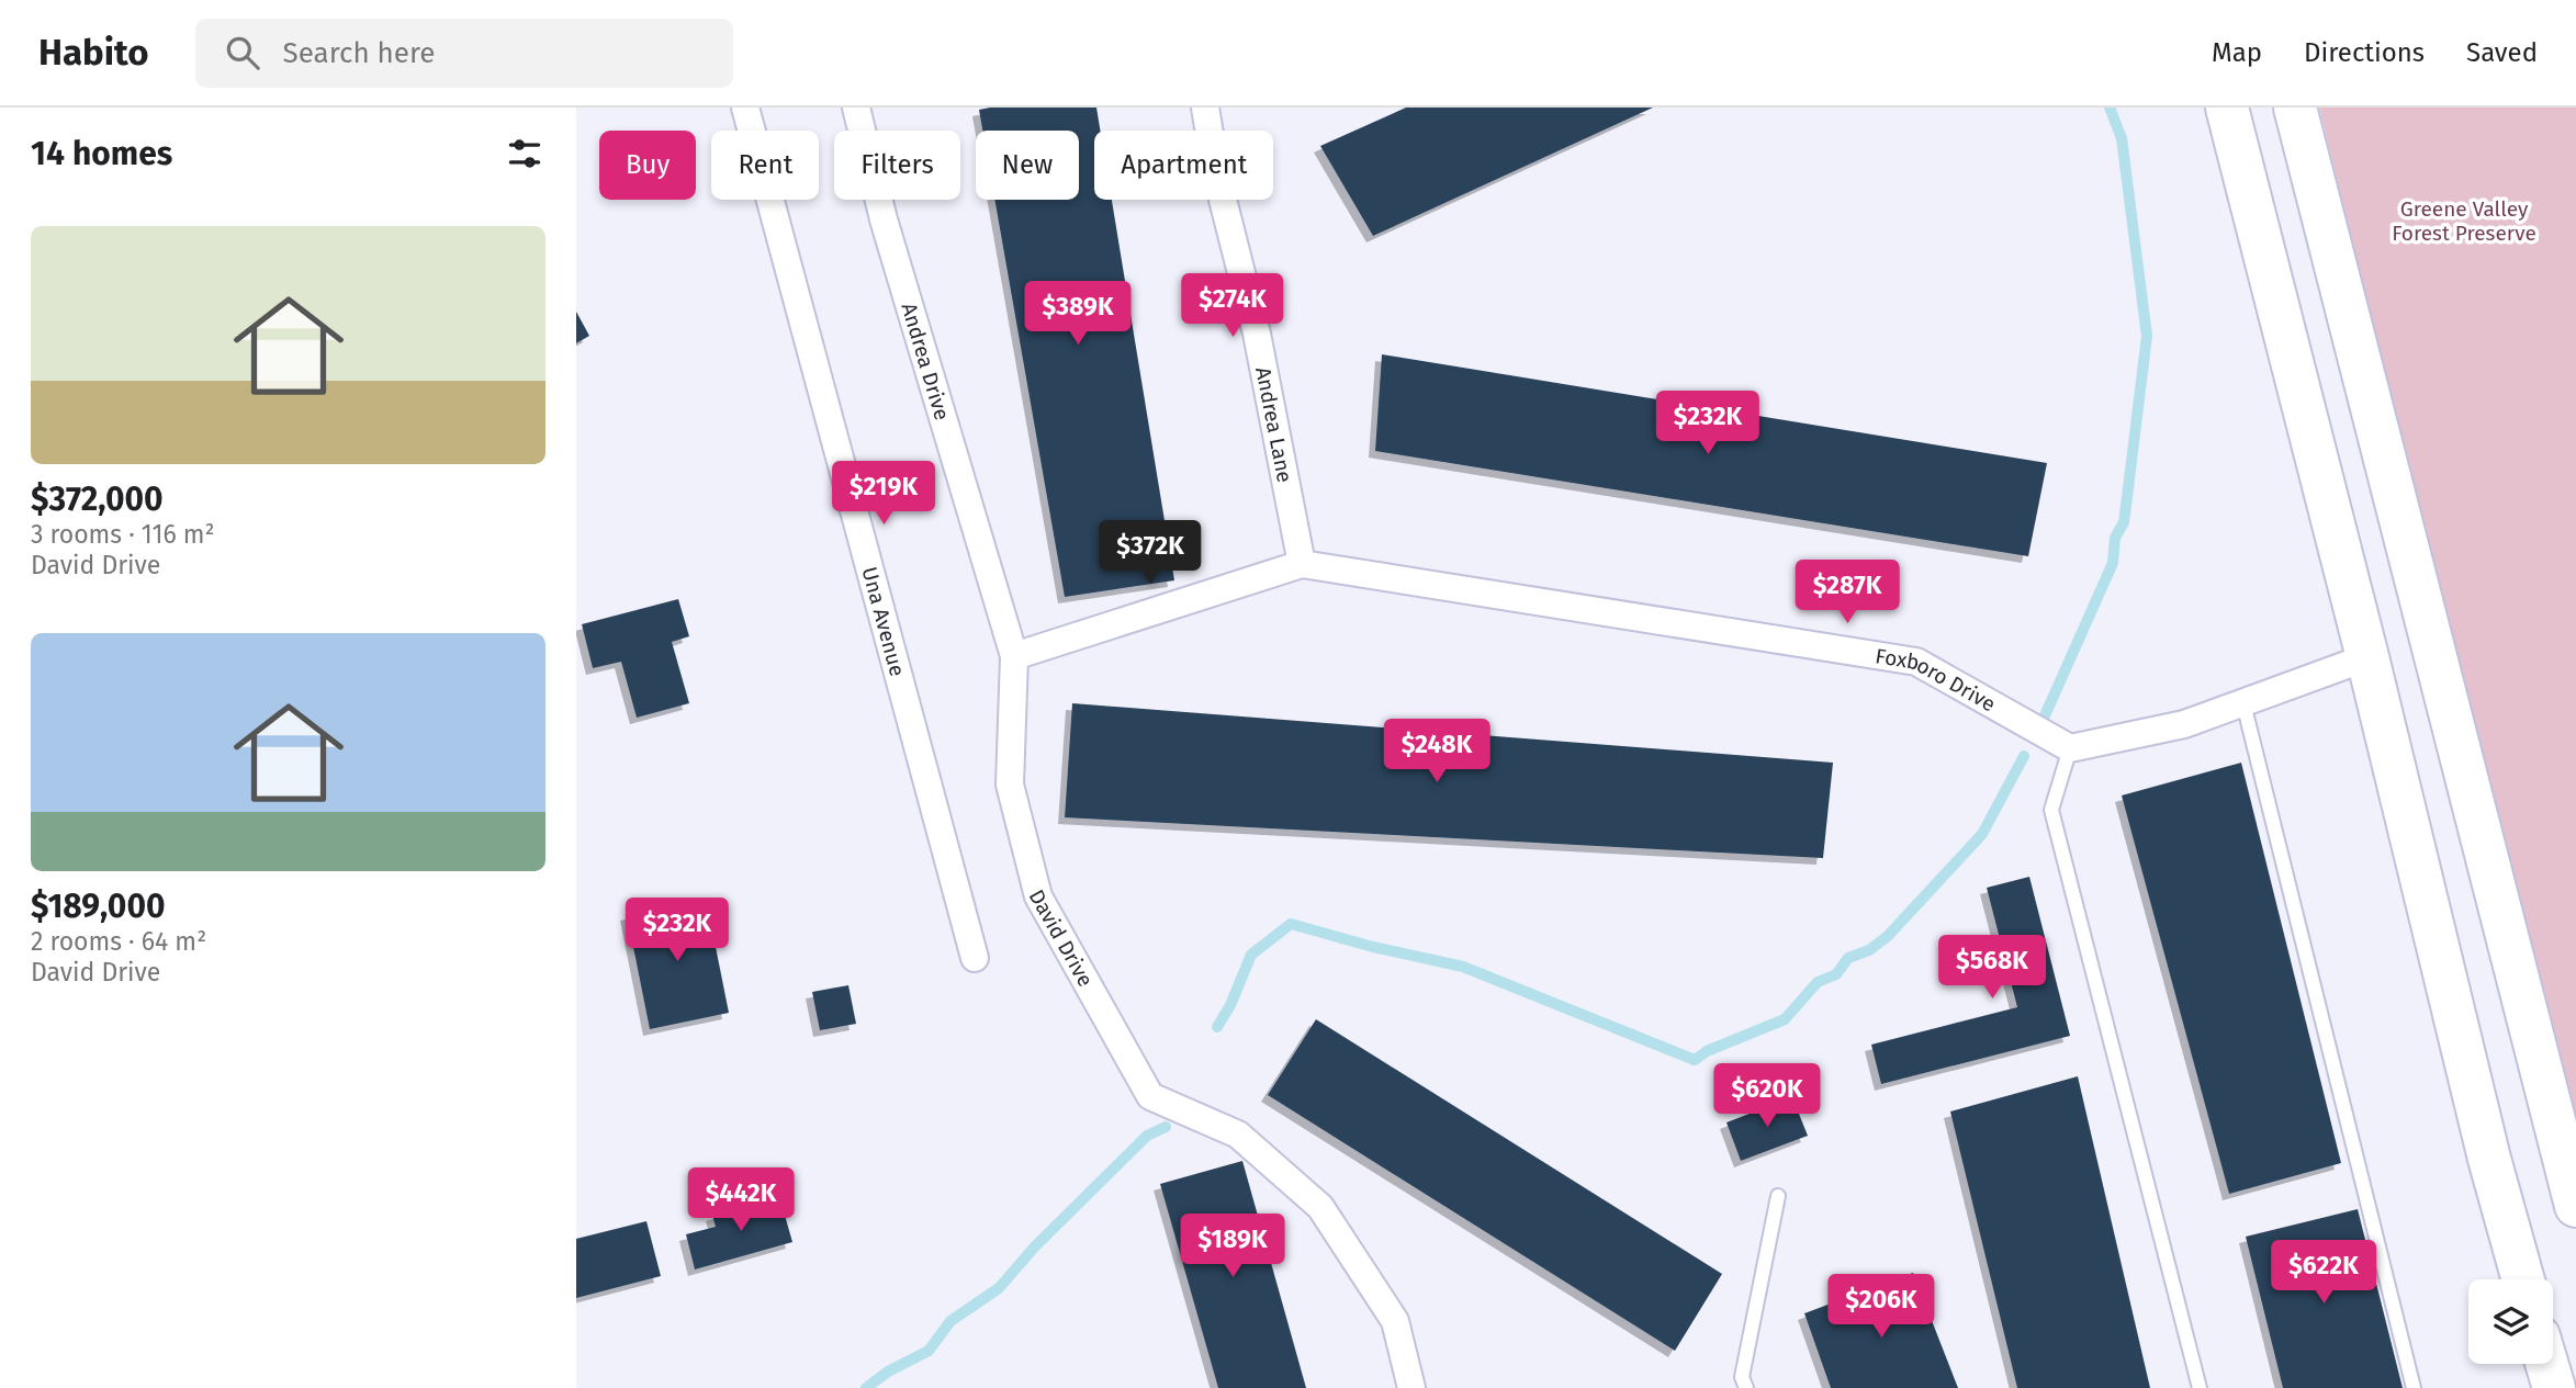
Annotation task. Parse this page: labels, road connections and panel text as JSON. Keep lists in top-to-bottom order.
{
  "streets": {
    "street": [
      "Andrea Drive",
      "Andrea Lane",
      "Una Avenue",
      "Foxboro Drive",
      "David Drive"
    ]
  },
  "crossings": [
    ["Andrea Drive", "David Drive"],
    ["Andrea Lane", "Foxboro Drive"]
  ],
  "parks": ["Greene Valley Forest Preserve"],
  "page": {
    "header": "Habito",
    "search": "Search here",
    "nav": ["Map", "Directions", "Saved"],
    "heading": "14 homes",
    "chip": [
      "Buy",
      "Rent",
      "Filters",
      "New",
      "Apartment"
    ],
    "list": [
      {
        "name": "$372,000",
        "note": "3 rooms · 116 m² · David Drive"
      },
      {
        "name": "$189,000",
        "note": "2 rooms · 64 m² · David Drive"
      }
    ],
    "price": [
      "$274K",
      "$389K",
      "$232K",
      "$219K",
      "$372K",
      "$287K",
      "$248K",
      "$232K",
      "$568K",
      "$620K",
      "$442K",
      "$189K",
      "$622K",
      "$206K"
    ]
  }
}
